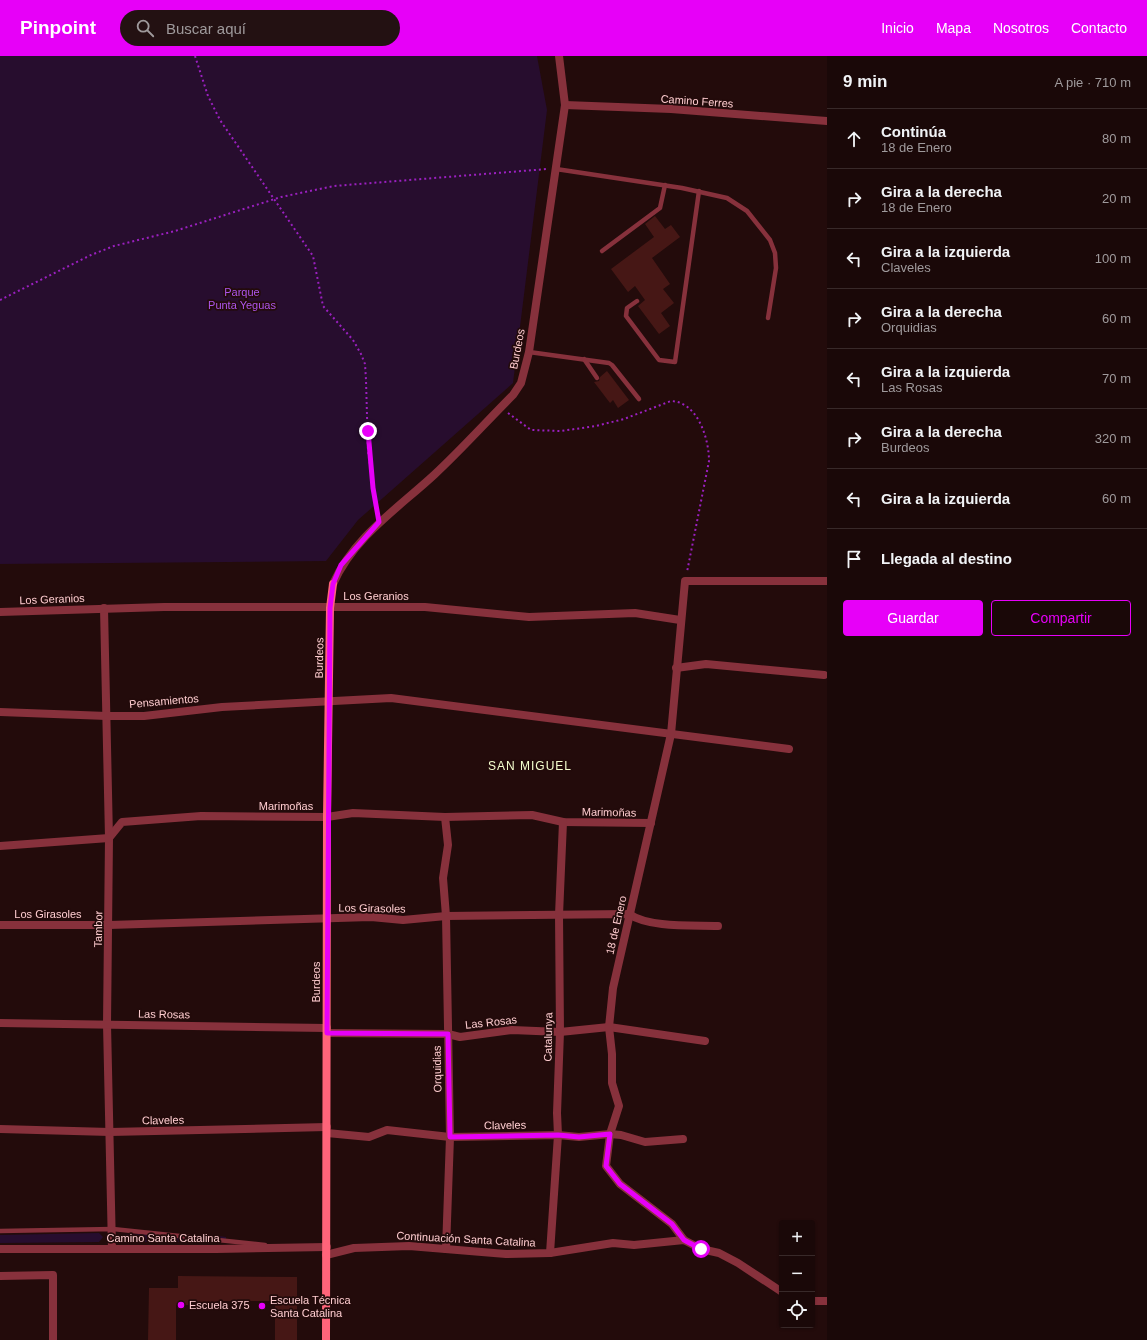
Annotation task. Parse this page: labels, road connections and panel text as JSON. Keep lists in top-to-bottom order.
{
  "streets": {
    "street": [
      "Camino Ferres",
      "Burdeos",
      "Los Geranios",
      "Pensamientos",
      "Marimoñas",
      "Los Girasoles",
      "18 de Enero",
      "Tambor",
      "Las Rosas",
      "Catalunya",
      "Orquidias",
      "Claveles",
      "Camino Santa Catalina",
      "Continuación Santa Catalina"
    ]
  },
  "crossings": [
    ["Camino Ferres", "Burdeos"],
    ["Burdeos", "Los Geranios"],
    ["Burdeos", "Pensamientos"],
    ["Burdeos", "Marimoñas"],
    ["Burdeos", "Los Girasoles"],
    ["Burdeos", "Las Rosas"],
    ["Burdeos", "Claveles"],
    ["Burdeos", "Camino Santa Catalina"],
    ["Burdeos", "Continuación Santa Catalina"],
    ["Los Geranios", "18 de Enero"],
    ["Los Geranios", "Tambor"],
    ["Pensamientos", "18 de Enero"],
    ["Pensamientos", "Tambor"],
    ["Marimoñas", "18 de Enero"],
    ["Marimoñas", "Tambor"],
    ["Marimoñas", "Catalunya"],
    ["Marimoñas", "Orquidias"],
    ["Los Girasoles", "18 de Enero"],
    ["Los Girasoles", "Tambor"],
    ["Los Girasoles", "Catalunya"],
    ["Los Girasoles", "Orquidias"],
    ["18 de Enero", "Las Rosas"],
    ["18 de Enero", "Claveles"],
    ["18 de Enero", "Continuación Santa Catalina"],
    ["Tambor", "Las Rosas"],
    ["Tambor", "Claveles"],
    ["Tambor", "Camino Santa Catalina"],
    ["Las Rosas", "Catalunya"],
    ["Las Rosas", "Orquidias"],
    ["Catalunya", "Claveles"],
    ["Catalunya", "Continuación Santa Catalina"],
    ["Orquidias", "Claveles"],
    ["Orquidias", "Continuación Santa Catalina"],
    ["Camino Santa Catalina", "Continuación Santa Catalina"]
  ],
  "districts": ["SAN MIGUEL"],
  "parks": ["Parque Punta Yeguas"],
  "places": ["Escuela 375", "Escuela Técnica Santa Catalina"],
  "page": {
    "header": "Pinpoint",
    "search": "Buscar aquí",
    "nav": [
      "Inicio",
      "Mapa",
      "Nosotros",
      "Contacto"
    ],
    "heading": ["9 min", "A pie · 710 m"],
    "list": [
      ["Continúa", "18 de Enero", "80 m"],
      ["Gira a la derecha", "18 de Enero", "20 m"],
      ["Gira a la izquierda", "Claveles", "100 m"],
      ["Gira a la derecha", "Orquidias", "60 m"],
      ["Gira a la izquierda", "Las Rosas", "70 m"],
      ["Gira a la derecha", "Burdeos", "320 m"],
      ["Gira a la izquierda", "60 m"],
      "Llegada al destino"
    ],
    "buttons": ["Guardar", "Compartir"],
    "map_buttons": ["+", "−"]
  }
}
